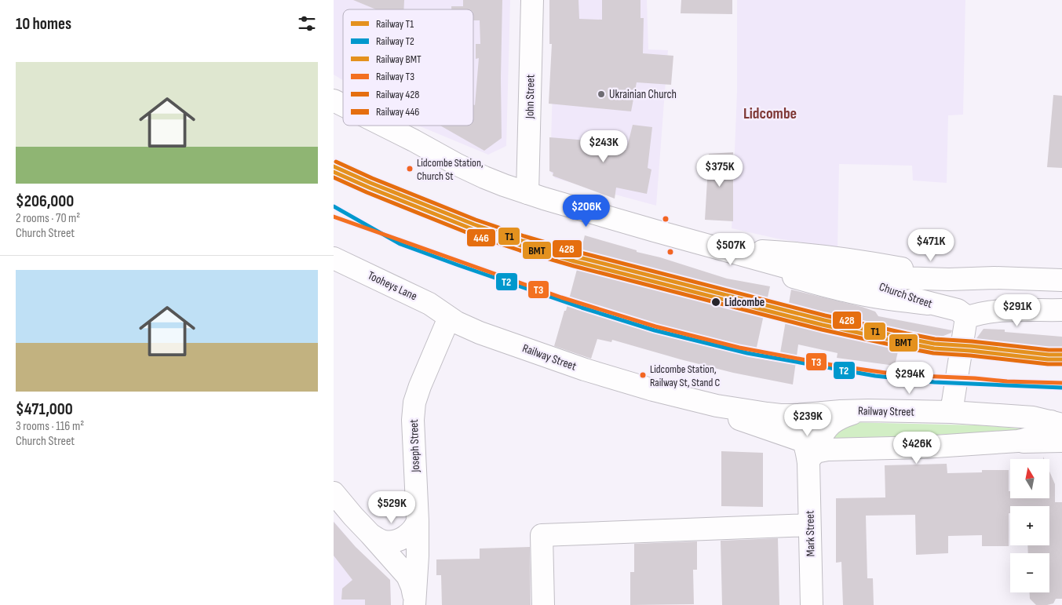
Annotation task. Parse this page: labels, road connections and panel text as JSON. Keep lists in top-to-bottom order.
{
  "streets": {
    "street": [
      "John Street",
      "Tooheys Lane",
      "Church Street",
      "Railway Street",
      "Joseph Street",
      "Mark Street"
    ]
  },
  "crossings": [
    ["Tooheys Lane", "Railway Street"],
    ["Tooheys Lane", "Joseph Street"],
    ["Railway Street", "Joseph Street"],
    ["Railway Street", "Mark Street"]
  ],
  "districts": ["Lidcombe"],
  "places": [
    "Ukrainian Church",
    "Lidcombe Station, Church St",
    "Lidcombe",
    "Lidcombe Station, Railway St, Stand C"
  ],
  "lines": [
    "rail line 428",
    "rail line T1",
    "rail line BMT",
    "rail line 446",
    "rail line T2",
    "rail line T3"
  ],
  "legend": [
    "Railway T1",
    "Railway T2",
    "Railway BMT",
    "Railway T3",
    "Railway 428",
    "Railway 446"
  ],
  "north": "top",
  "page": {
    "heading": "10 homes",
    "list": [
      {
        "name": "$206,000",
        "note": "2 rooms · 70 m² · Church Street"
      },
      {
        "name": "$471,000",
        "note": "3 rooms · 116 m² · Church Street"
      }
    ],
    "price": [
      "$243K",
      "$375K",
      "$206K",
      "$471K",
      "$507K",
      "$291K",
      "$294K",
      "$239K",
      "$426K",
      "$529K"
    ],
    "map_buttons": ["+", "−"]
  }
}
